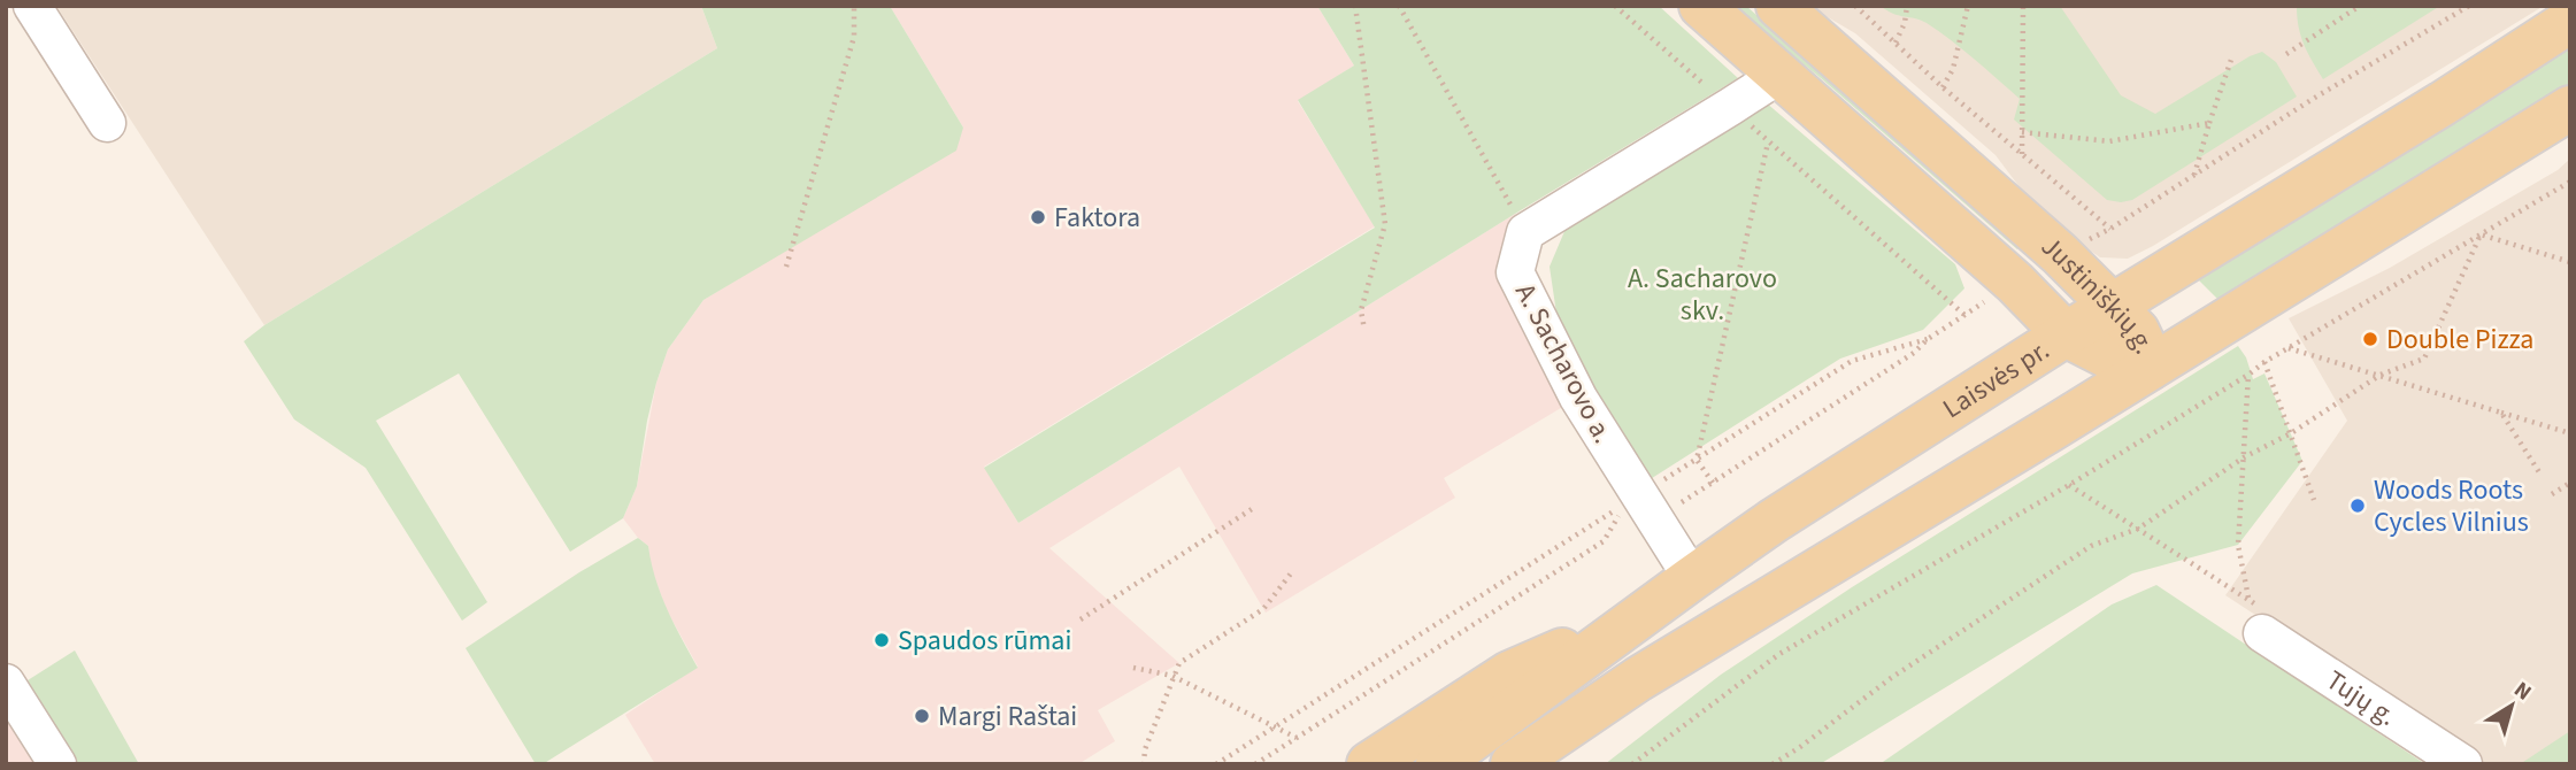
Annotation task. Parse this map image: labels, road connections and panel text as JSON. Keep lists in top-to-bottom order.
{
  "streets": {
    "main road": ["Justiniškių g.", "Laisvės pr."],
    "street": ["A. Sacharovo a.", "Tujų g."]
  },
  "crossings": [
    ["Justiniškių g.", "Laisvės pr."],
    ["A. Sacharovo a.", "Laisvės pr."]
  ],
  "parks": ["A. Sacharovo skv."],
  "places": [
    "Faktora",
    "Double Pizza",
    "Woods Roots Cycles Vilnius",
    "Spaudos rūmai",
    "Margi Raštai"
  ],
  "north": "top right"
}
